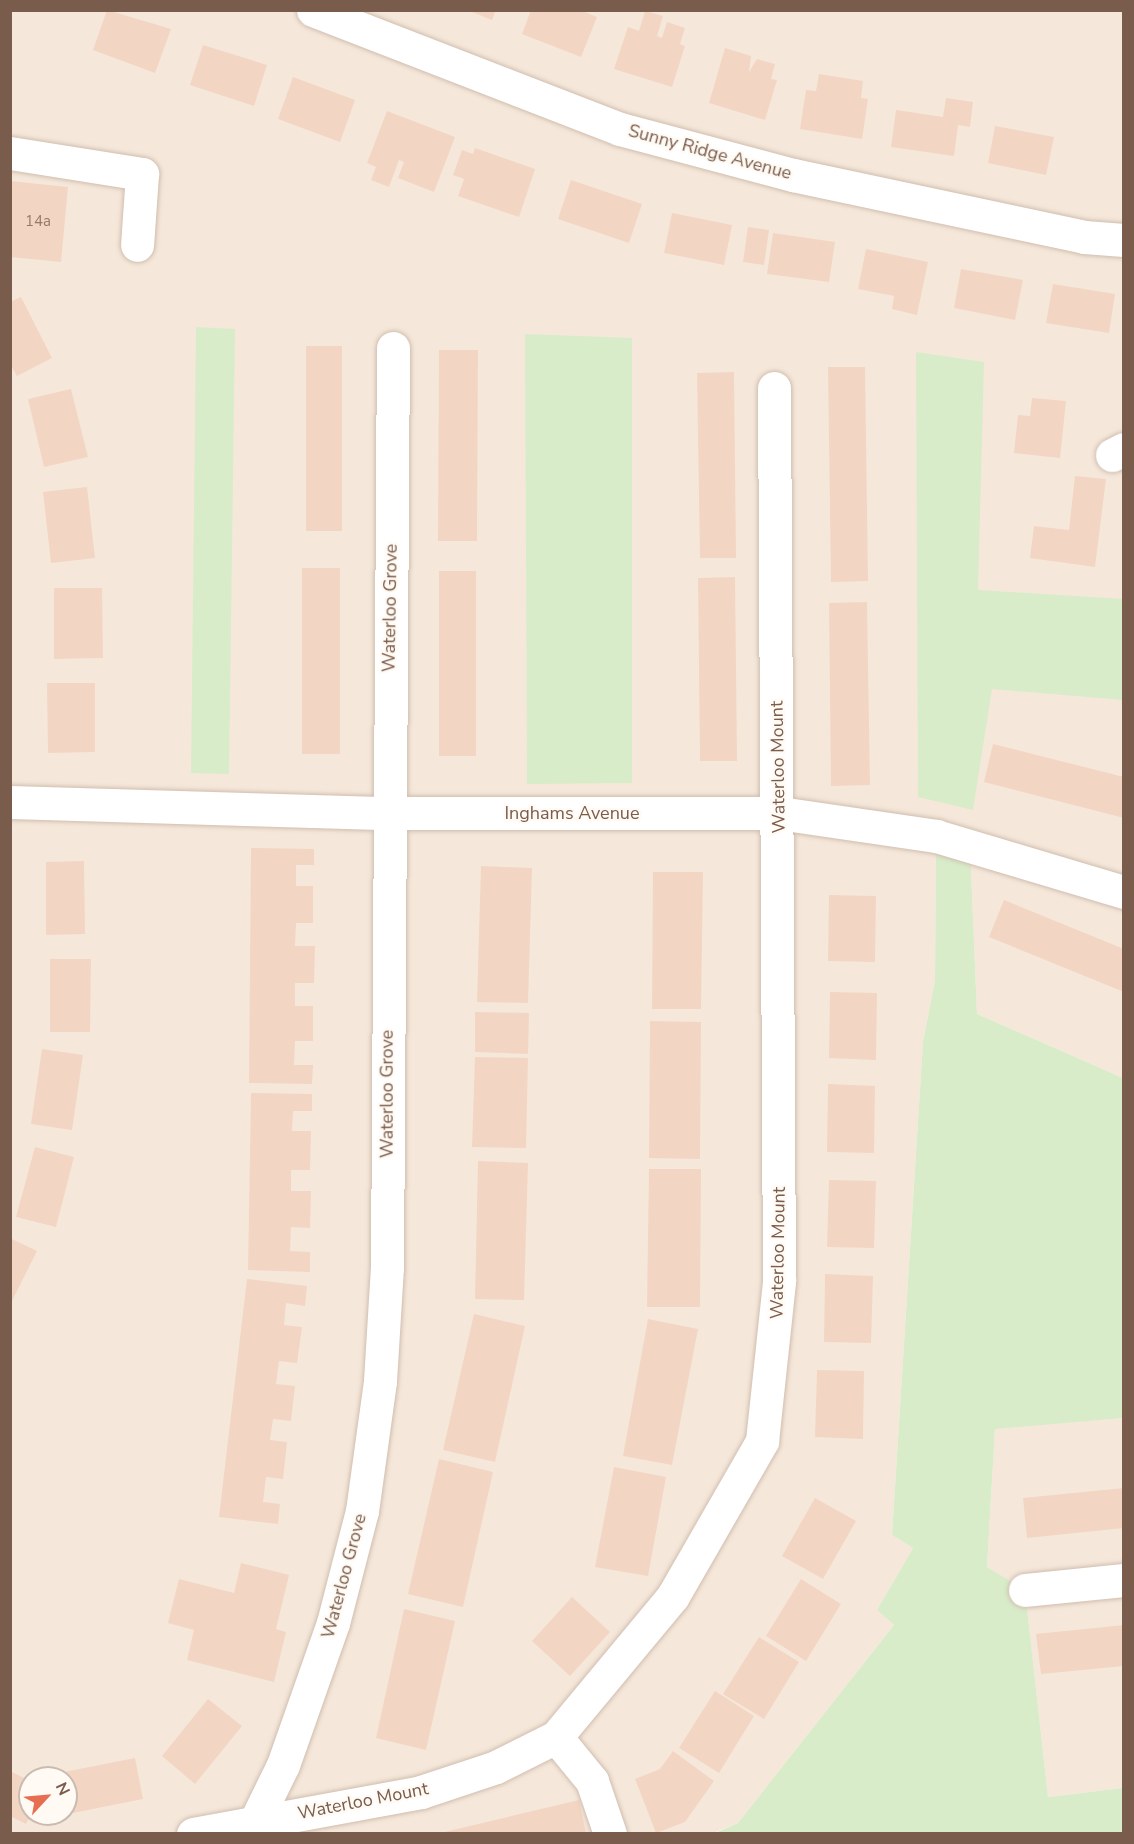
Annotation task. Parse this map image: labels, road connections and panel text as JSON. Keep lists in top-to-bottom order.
{
  "streets": {
    "street": [
      "Sunny Ridge Avenue",
      "Waterloo Grove",
      "Waterloo Mount",
      "Inghams Avenue"
    ]
  },
  "crossings": [
    ["Waterloo Grove", "Waterloo Mount"],
    ["Waterloo Grove", "Inghams Avenue"],
    ["Waterloo Mount", "Inghams Avenue"]
  ],
  "house_numbers": ["14a"],
  "north": "top right"
}
